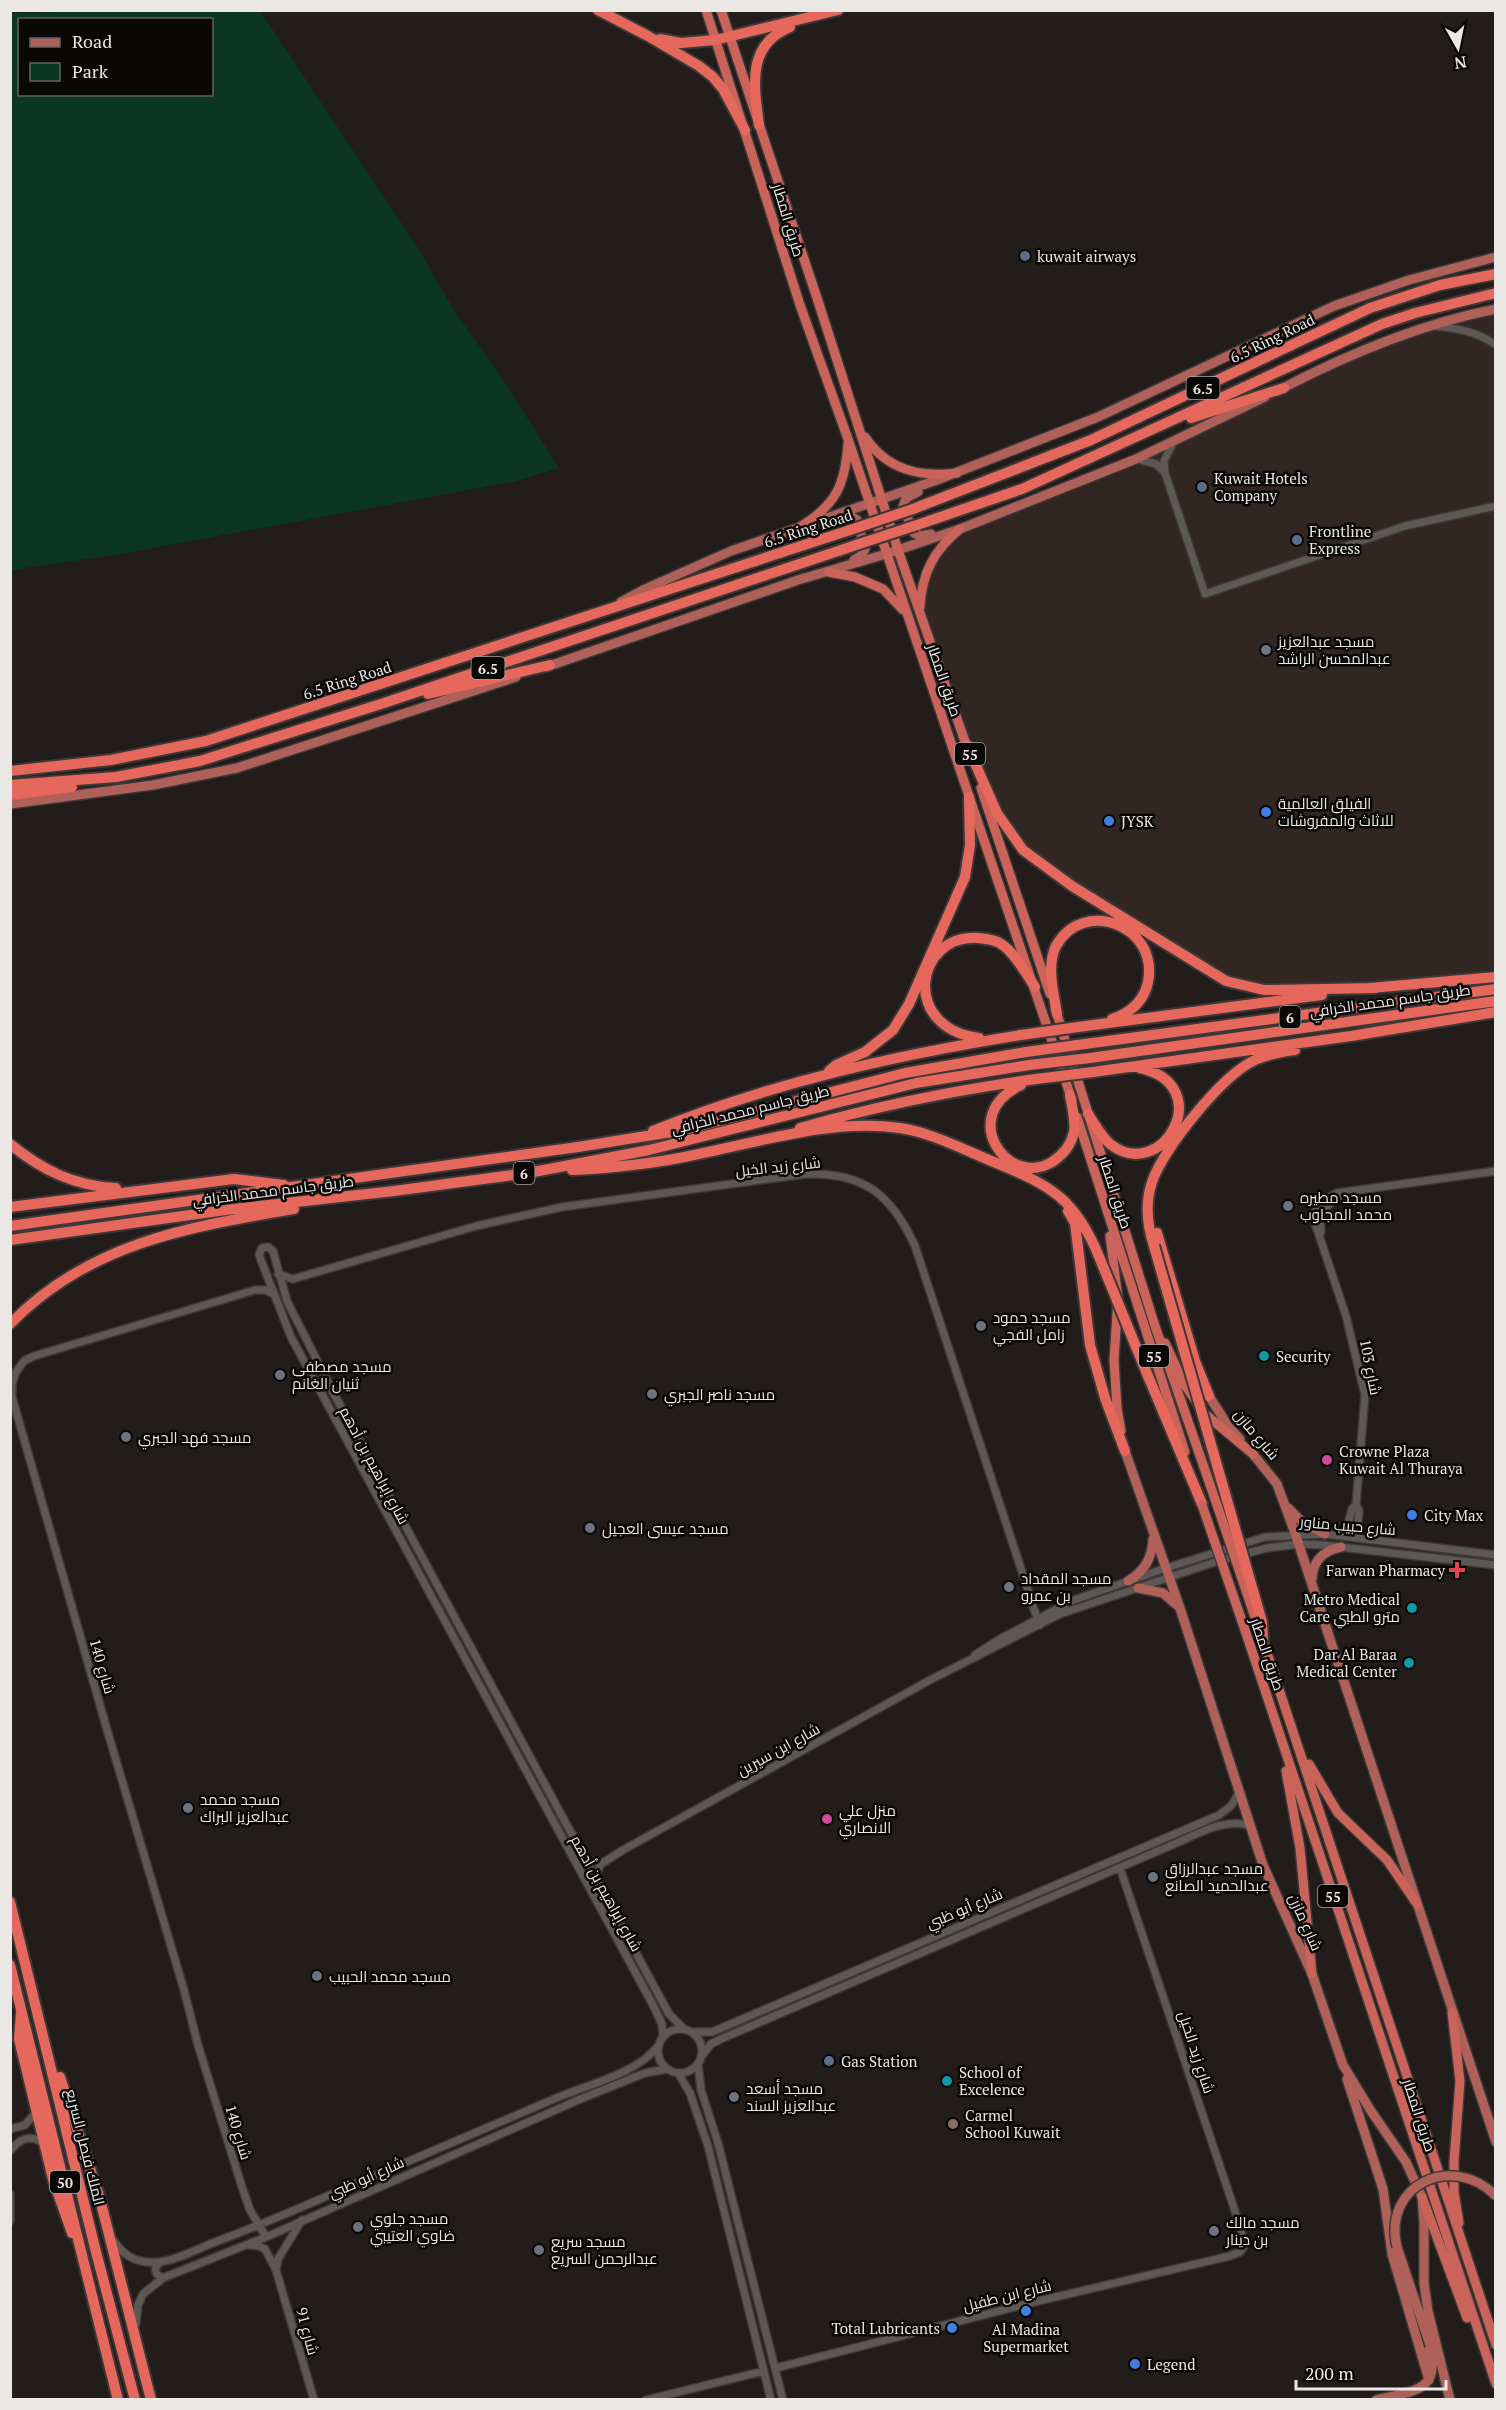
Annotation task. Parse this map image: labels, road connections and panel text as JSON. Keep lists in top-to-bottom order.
{
  "streets": {
    "highway": [
      "طريق المطار",
      "6.5 Ring Road",
      "6.5",
      "55",
      "طريق جاسم محمد الخرافي",
      "6",
      "الملك فيصل السريع",
      "50"
    ],
    "main road": ["شارع مازن"],
    "street": [
      "شارع زيد الخيل",
      "شارع 103",
      "شارع إبراهيم بن أدهم",
      "شارع حبيب مناور",
      "شارع 140",
      "شارع ابن سيرين",
      "شارع أبو ظبي",
      "شارع ابن طفيل",
      "شارع 91"
    ]
  },
  "crossings": [
    ["شارع زيد الخيل", "شارع ابن سيرين"],
    ["شارع زيد الخيل", "شارع أبو ظبي"],
    ["شارع زيد الخيل", "شارع ابن طفيل"],
    ["شارع 103", "شارع حبيب مناور"],
    ["شارع مازن", "شارع حبيب مناور"],
    ["شارع مازن", "شارع ابن سيرين"],
    ["شارع مازن", "شارع أبو ظبي"],
    ["شارع إبراهيم بن أدهم", "شارع أبو ظبي"],
    ["شارع حبيب مناور", "شارع ابن سيرين"],
    ["شارع 140", "شارع أبو ظبي"],
    ["شارع أبو ظبي", "شارع 91"]
  ],
  "places": {
    "other": [
      "kuwait airways",
      "Kuwait Hotels Company",
      "Frontline Express",
      "مسجد عبدالعزيز عبدالمحسن الراشد",
      "الفيلق العالمية للاثاث والمفروشات",
      "JYSK",
      "مسجد مطيره محمد المجاوب",
      "مسجد حمود زامل الفجي",
      "Security",
      "مسجد مصطفى ثنيان الغانم",
      "مسجد ناصر الجبري",
      "مسجد فهد الجبري",
      "Crowne Plaza Kuwait Al Thuraya",
      "City Max",
      "مسجد عيسى العجيل",
      "مسجد المقداد بن عمرو",
      "Metro Medical Care مترو الطبي",
      "Dar Al Baraa Medical Center",
      "مسجد محمد عبدالعزيز البراك",
      "منزل علي الانصاري",
      "مسجد عبدالرزاق عبدالحميد الصانع",
      "مسجد محمد الحبيب",
      "Gas Station",
      "School of Excelence",
      "مسجد أسعد عبدالعزيز السند",
      "Carmel School Kuwait",
      "مسجد جلوي ضاوي العتيبي",
      "مسجد مالك بن دينار",
      "مسجد سريع عبدالرحمن السريع",
      "Al Madina Supermarket",
      "Total Lubricants",
      "Legend"
    ],
    "health": ["Farwan Pharmacy"]
  },
  "legend": ["Road", "Park"],
  "scale_bar": "200 m",
  "north": "bottom"
}
